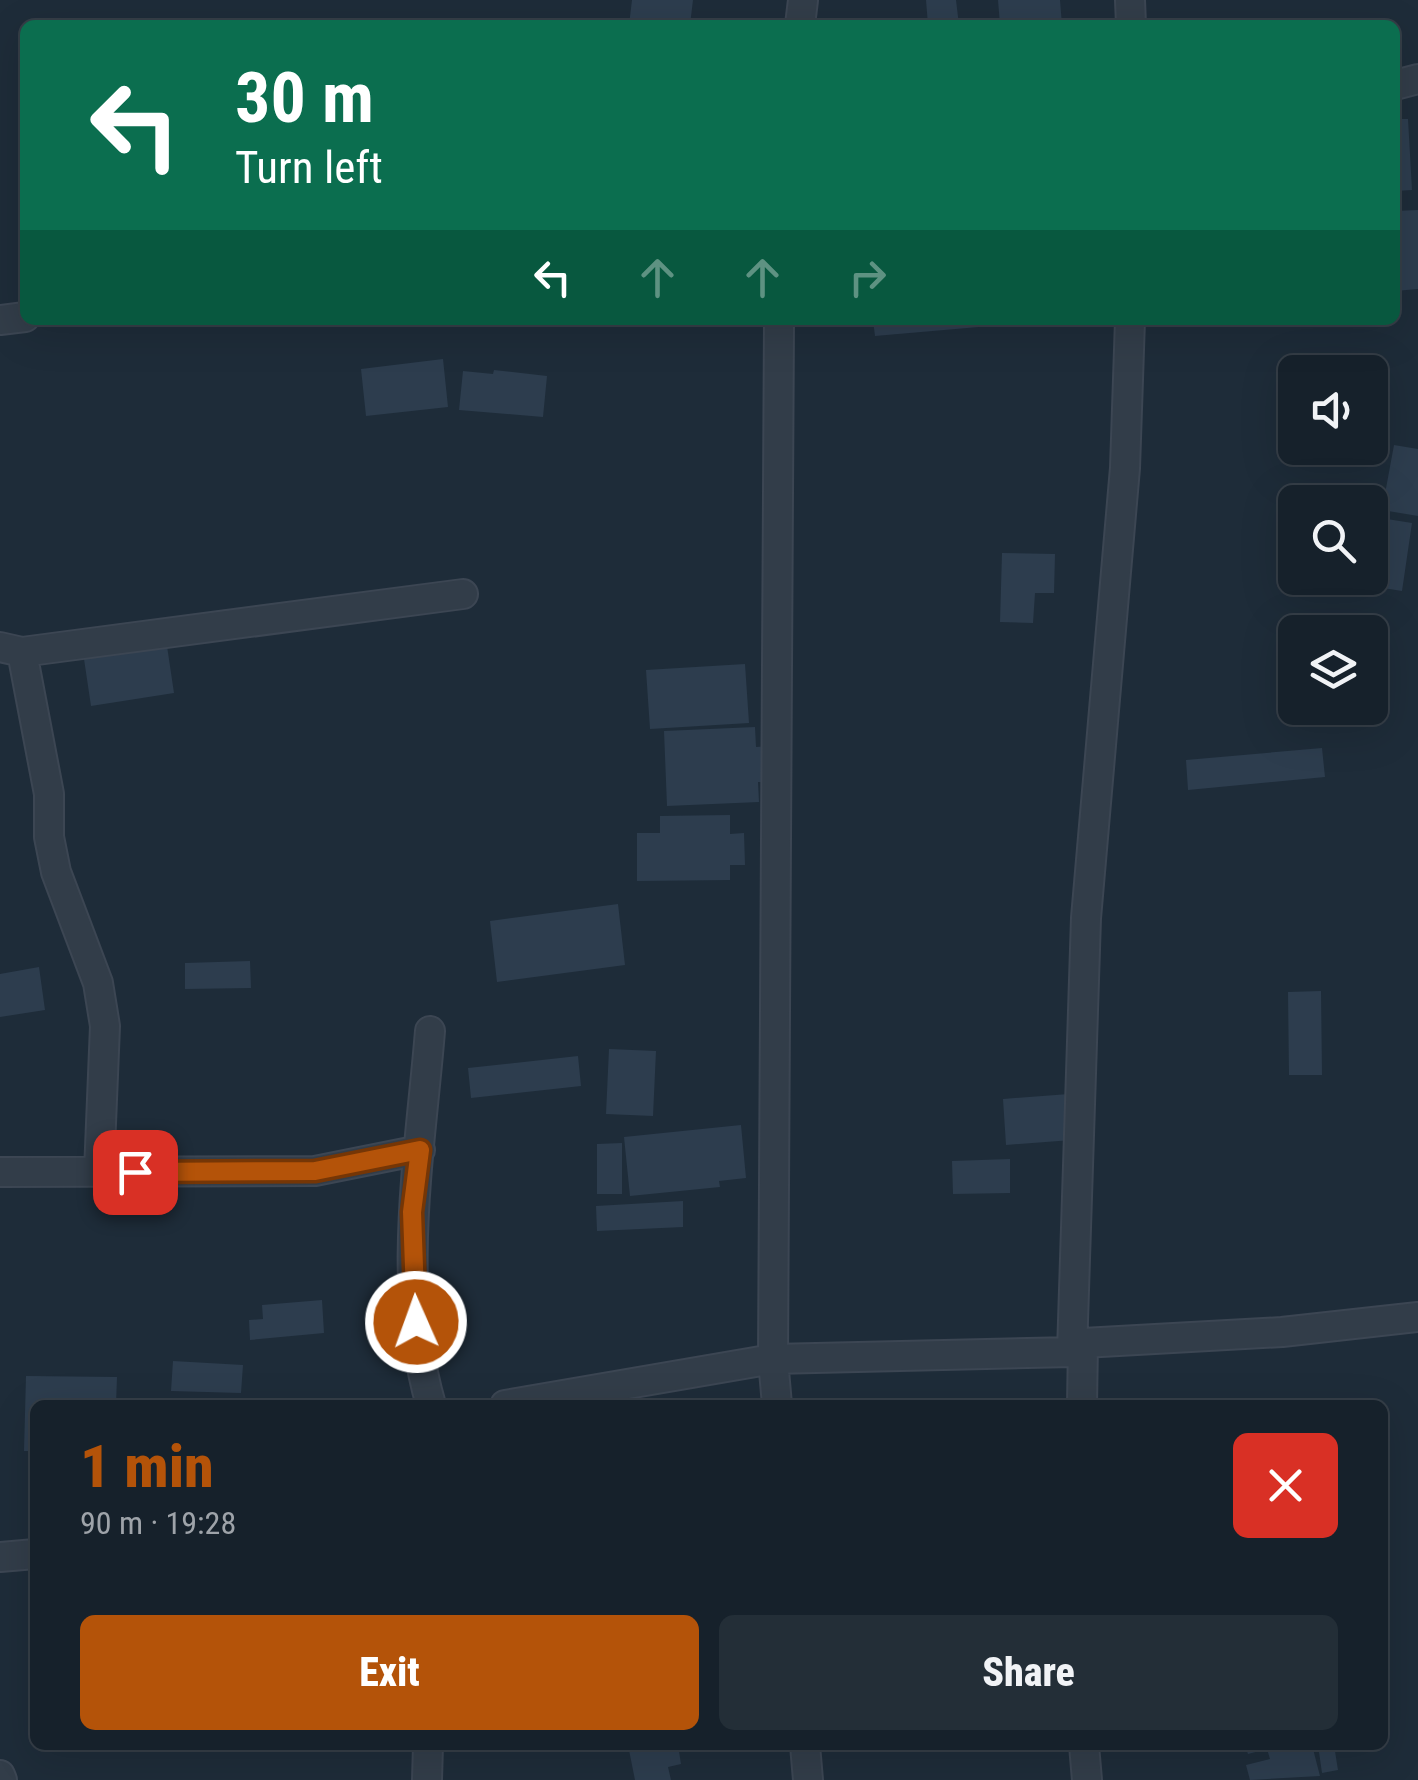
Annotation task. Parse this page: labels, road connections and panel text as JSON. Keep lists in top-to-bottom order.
{
  "page": {
    "turn": ["30 m", "Turn left"],
    "heading": ["1 min", "90 m · 19:28"],
    "buttons": ["Exit", "Share"]
  }
}
